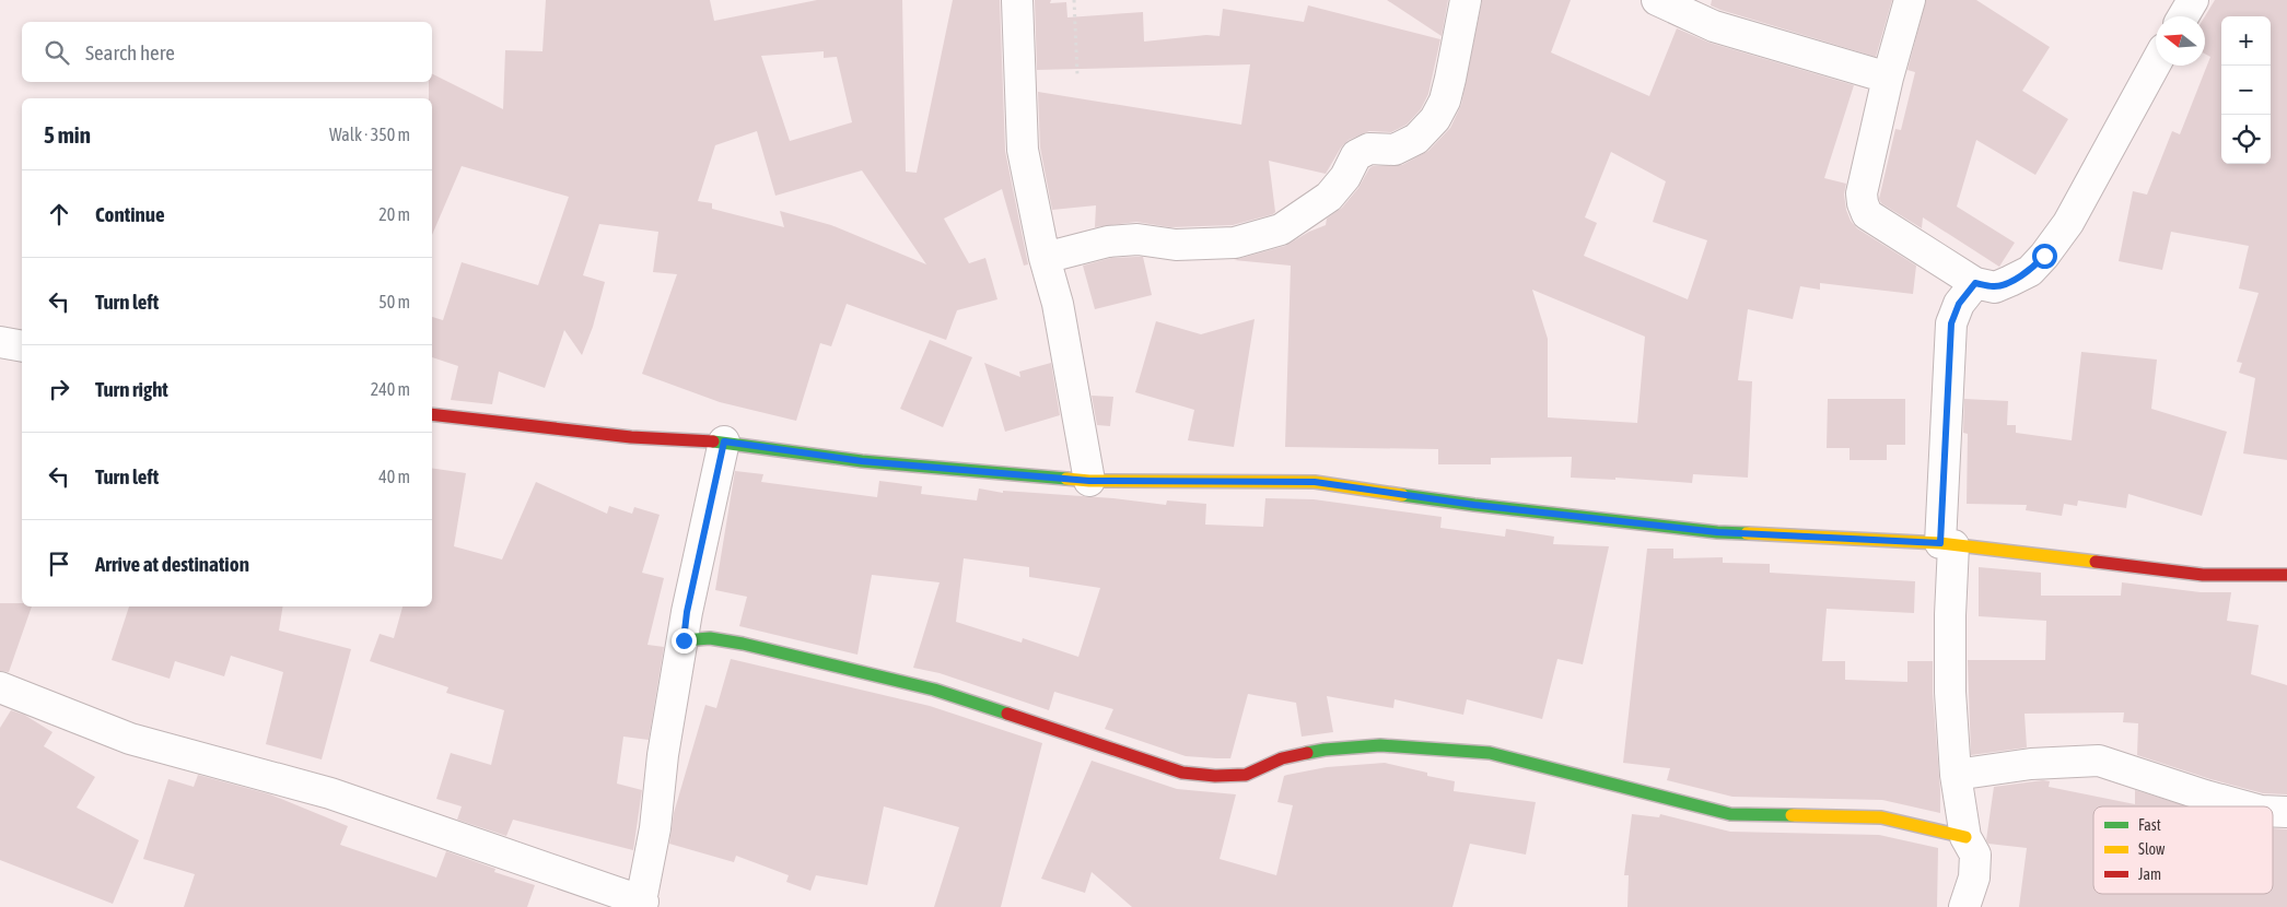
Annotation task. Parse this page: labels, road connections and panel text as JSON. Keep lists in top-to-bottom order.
{
  "legend": ["Fast", "Slow", "Jam"],
  "north": "left",
  "page": {
    "map_buttons": ["+", "−"],
    "search": "Search here",
    "heading": ["5 min", "Walk · 350 m"],
    "list": [
      ["Continue", "20 m"],
      ["Turn left", "50 m"],
      ["Turn right", "240 m"],
      ["Turn left", "40 m"],
      "Arrive at destination"
    ]
  }
}
